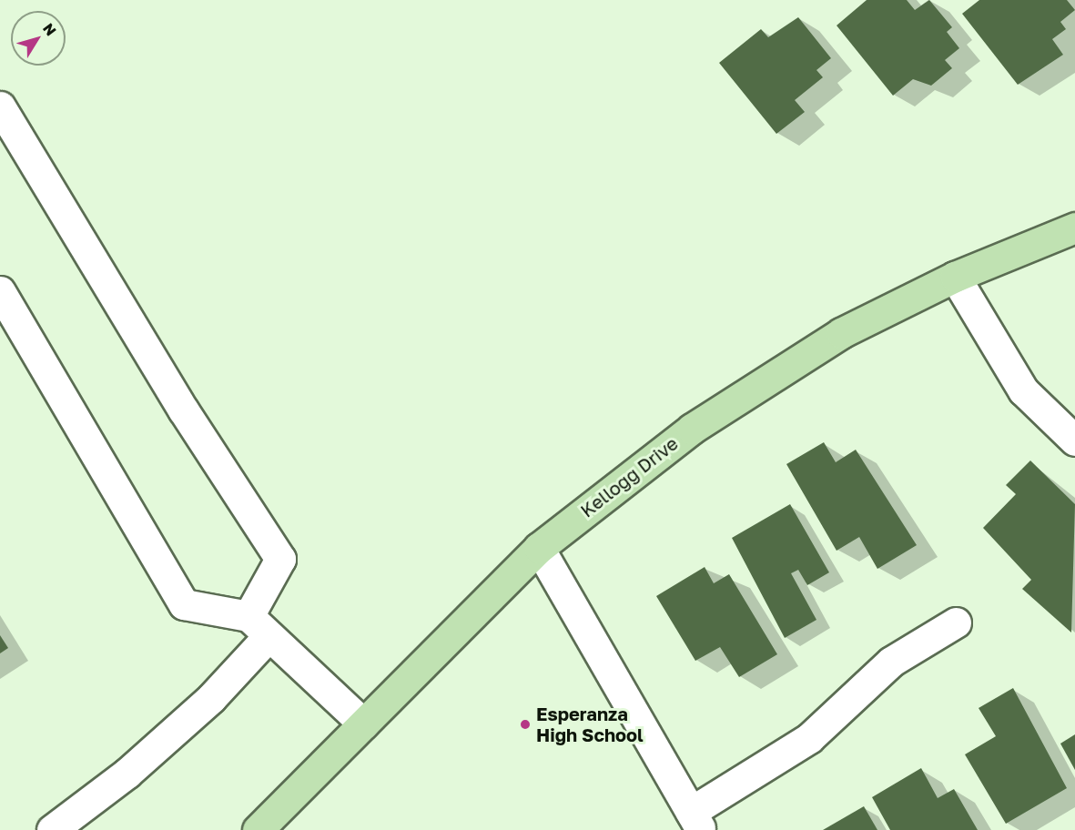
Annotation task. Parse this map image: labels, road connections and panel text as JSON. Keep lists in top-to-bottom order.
{
  "streets": {
    "main road": ["Kellogg Drive"]
  },
  "places": ["Esperanza High School"],
  "north": "top right"
}
